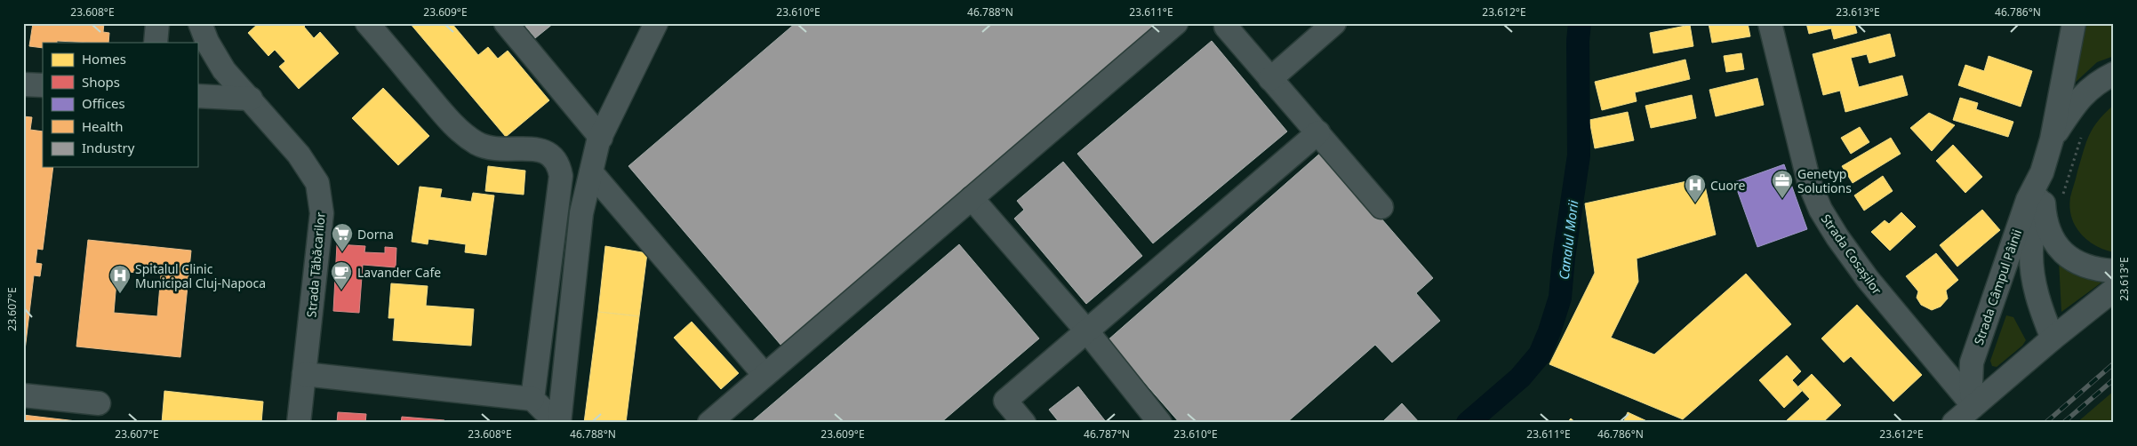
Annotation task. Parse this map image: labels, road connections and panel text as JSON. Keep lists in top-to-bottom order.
{
  "streets": {
    "street": ["Strada Cosașilor", "Strada Tăbăcarilor", "Strada Câmpul Pâinii"]
  },
  "crossings": [
    ["Strada Cosașilor", "Strada Câmpul Pâinii"]
  ],
  "water": ["Canalul Morii"],
  "places": {
    "office": ["Genetyp Solutions"],
    "hospital": ["Cuore", "Spitalul Clinic Municipal Cluj-Napoca"],
    "supermarket": ["Dorna"],
    "cafe": ["Lavander Cafe"]
  },
  "legend": [
    "Homes",
    "Shops",
    "Offices",
    "Health",
    "Industry"
  ],
  "coordinates": [
    "23.608°E",
    "23.609°E",
    "23.610°E",
    "46.788°N",
    "23.611°E",
    "23.612°E",
    "23.613°E",
    "46.786°N",
    "23.607°E",
    "46.787°N"
  ]
}
